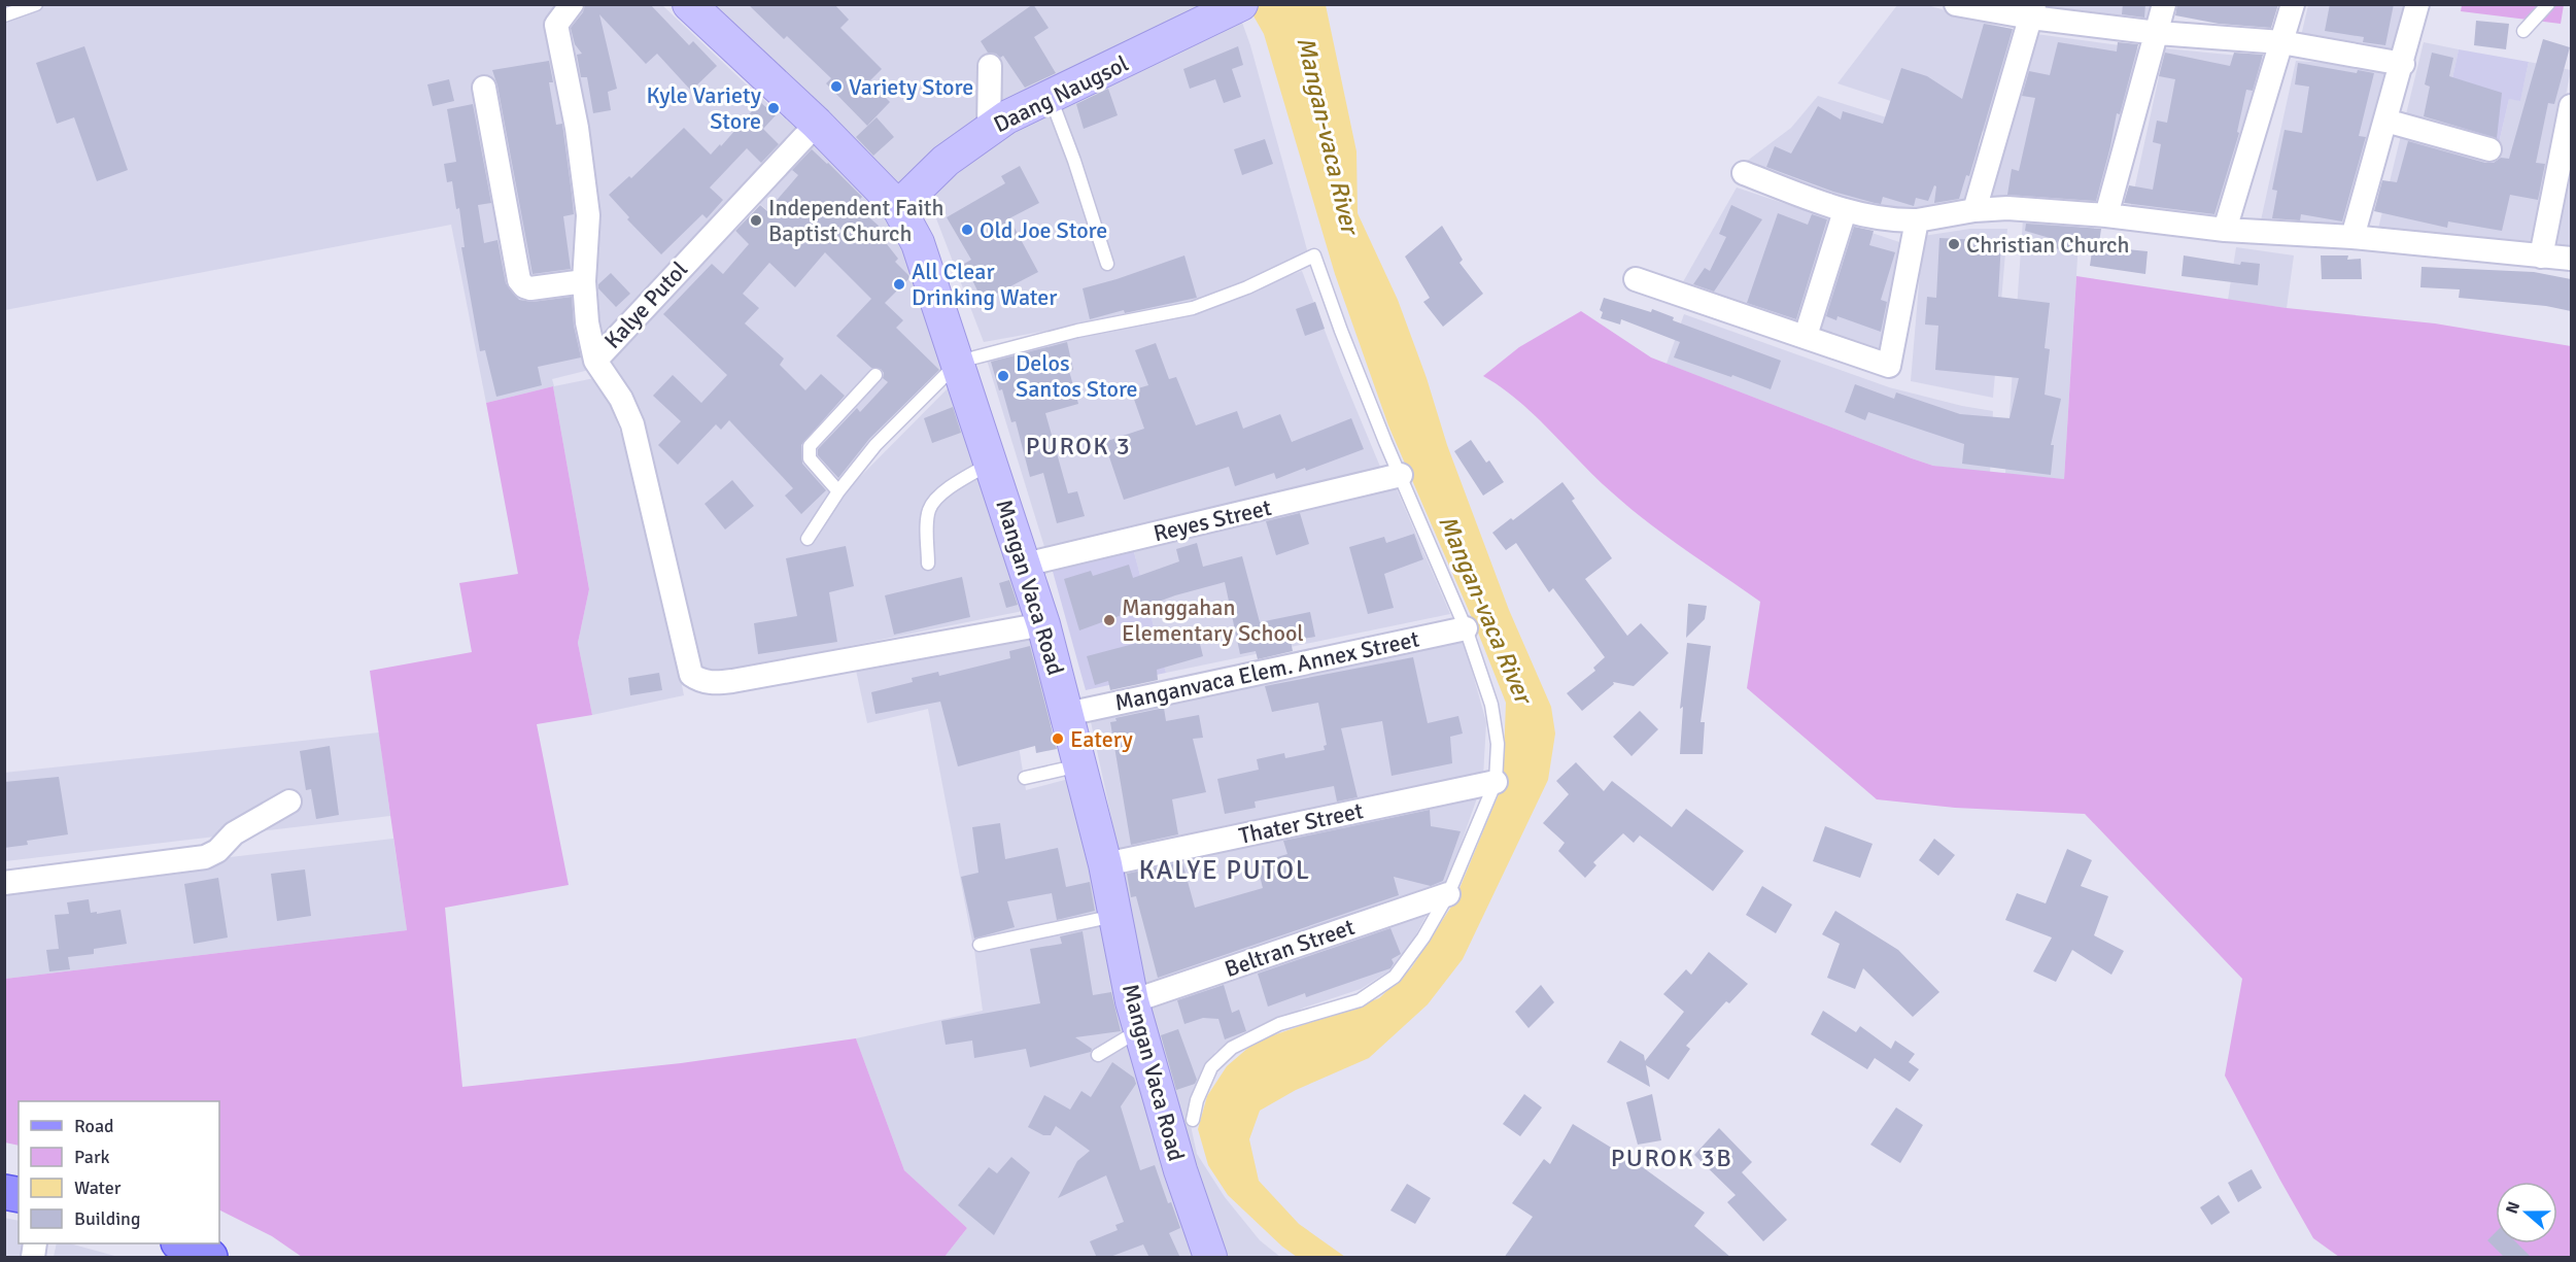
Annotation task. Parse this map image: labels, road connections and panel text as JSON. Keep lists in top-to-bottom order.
{
  "streets": {
    "main road": ["Daang Naugsol", "Mangan Vaca Road"],
    "street": [
      "Kalye Putol",
      "Reyes Street",
      "Manganvaca Elem. Annex Street",
      "Thater Street",
      "Beltran Street"
    ]
  },
  "crossings": [
    ["Daang Naugsol", "Mangan Vaca Road"],
    ["Kalye Putol", "Mangan Vaca Road"],
    ["Reyes Street", "Mangan Vaca Road"],
    ["Mangan Vaca Road", "Manganvaca Elem. Annex Street"],
    ["Mangan Vaca Road", "Thater Street"],
    ["Mangan Vaca Road", "Beltran Street"]
  ],
  "districts": ["PUROK 3", "KALYE PUTOL", "PUROK 3B"],
  "water": ["Mangan-vaca River"],
  "places": [
    "Variety Store",
    "Kyle Variety Store",
    "Independent Faith Baptist Church",
    "Old Joe Store",
    "Christian Church",
    "All Clear Drinking Water",
    "Delos Santos Store",
    "Manggahan Elementary School",
    "Eatery"
  ],
  "legend": [
    "Road",
    "Park",
    "Water",
    "Building"
  ],
  "north": "left"
}
